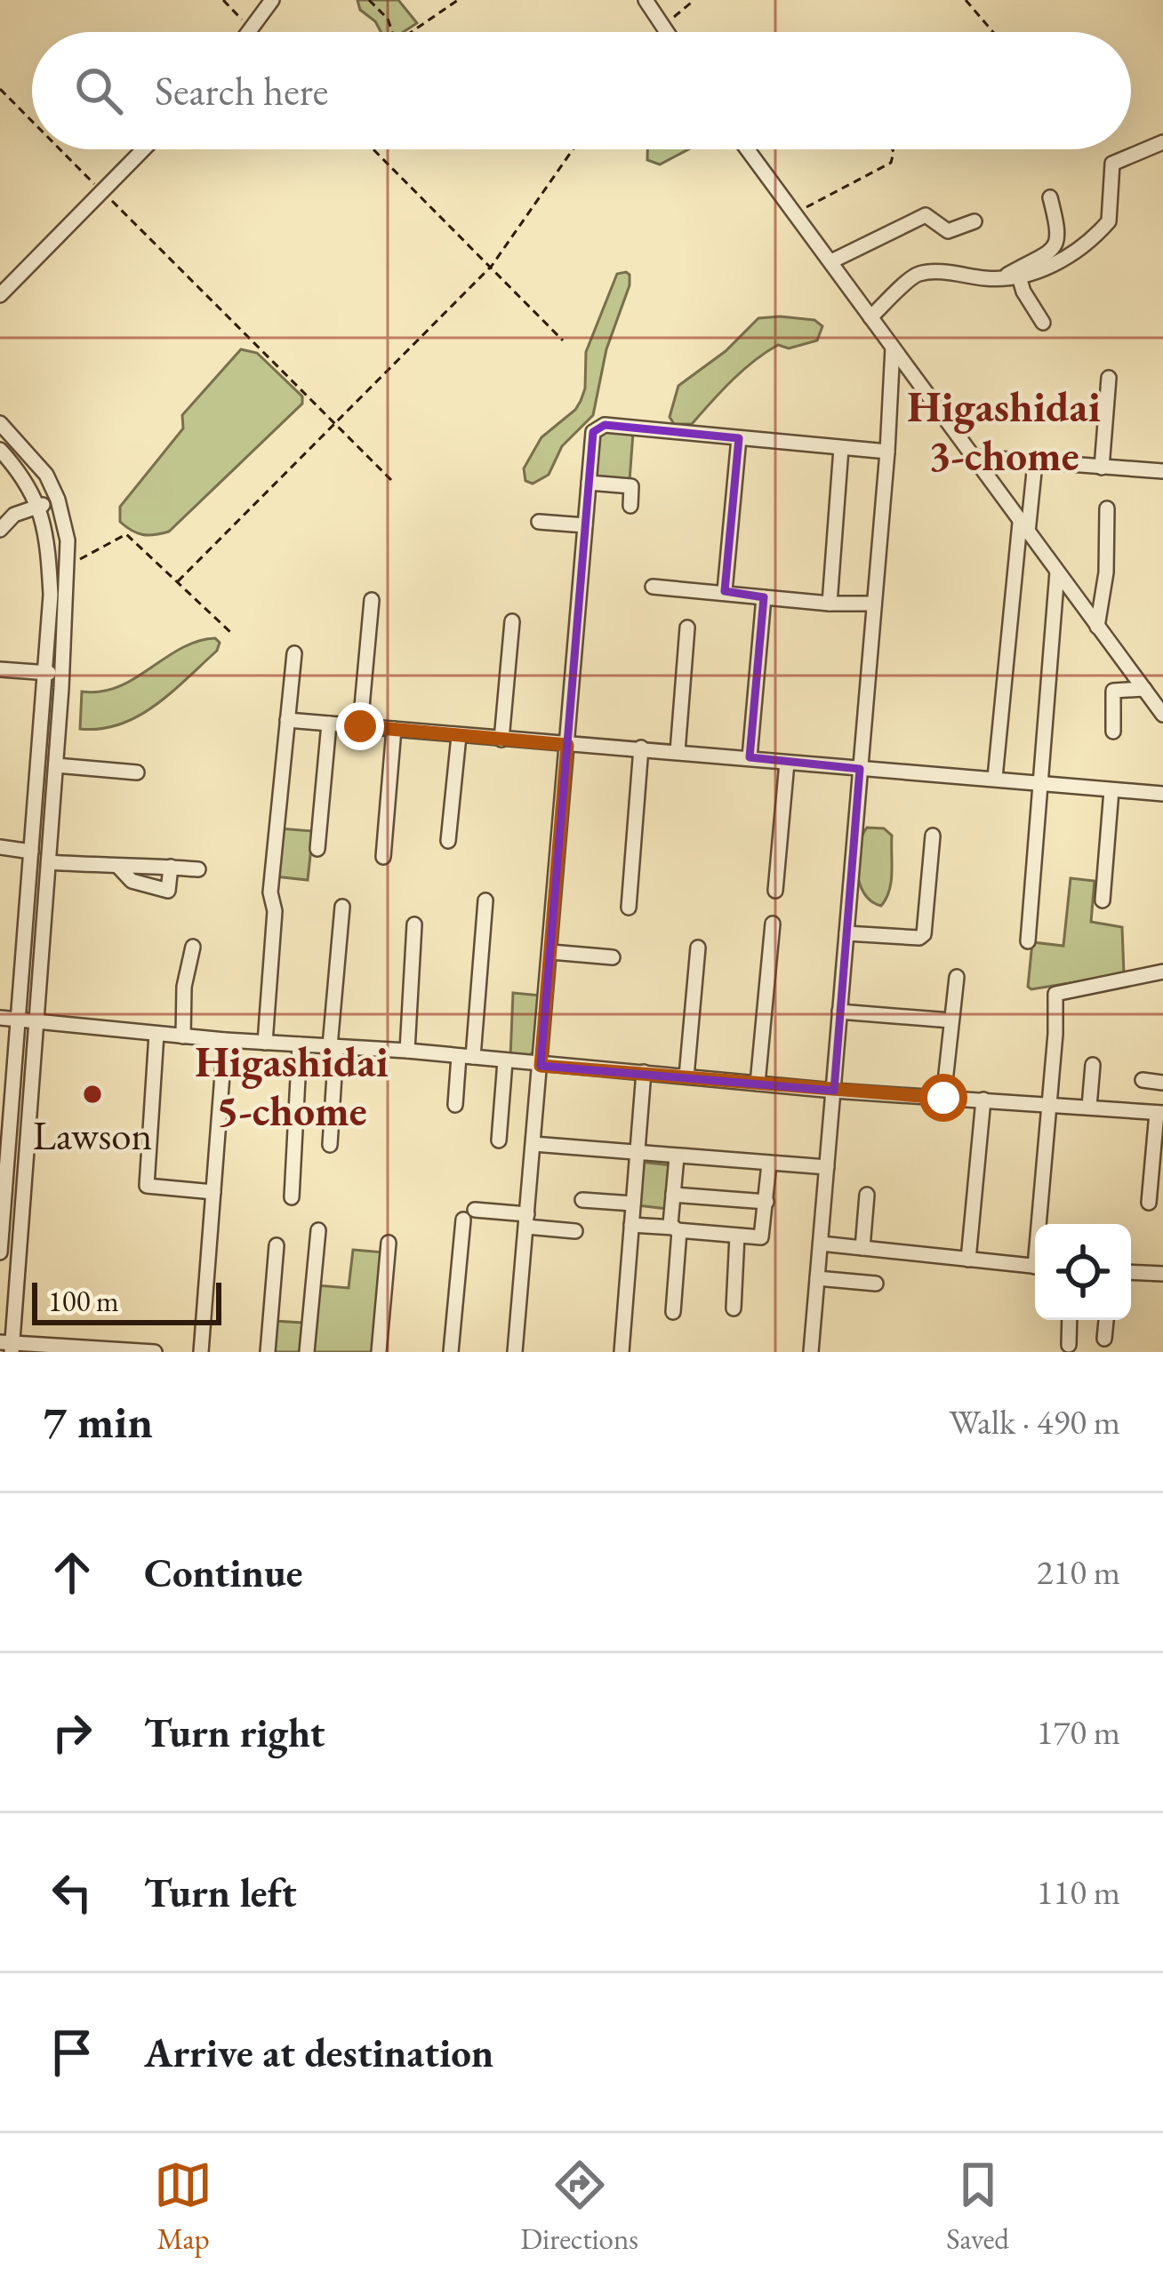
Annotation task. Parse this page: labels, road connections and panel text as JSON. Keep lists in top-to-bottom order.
{
  "districts": ["Higashidai 3-chome", "Higashidai 5-chome"],
  "places": ["Lawson"],
  "scale_bar": "100 m",
  "page": {
    "search": "Search here",
    "scale": "100 m",
    "heading": ["7 min", "Walk · 490 m"],
    "list": [
      ["Continue", "210 m"],
      ["Turn right", "170 m"],
      ["Turn left", "110 m"],
      "Arrive at destination"
    ],
    "nav": ["Map", "Directions", "Saved"]
  }
}
